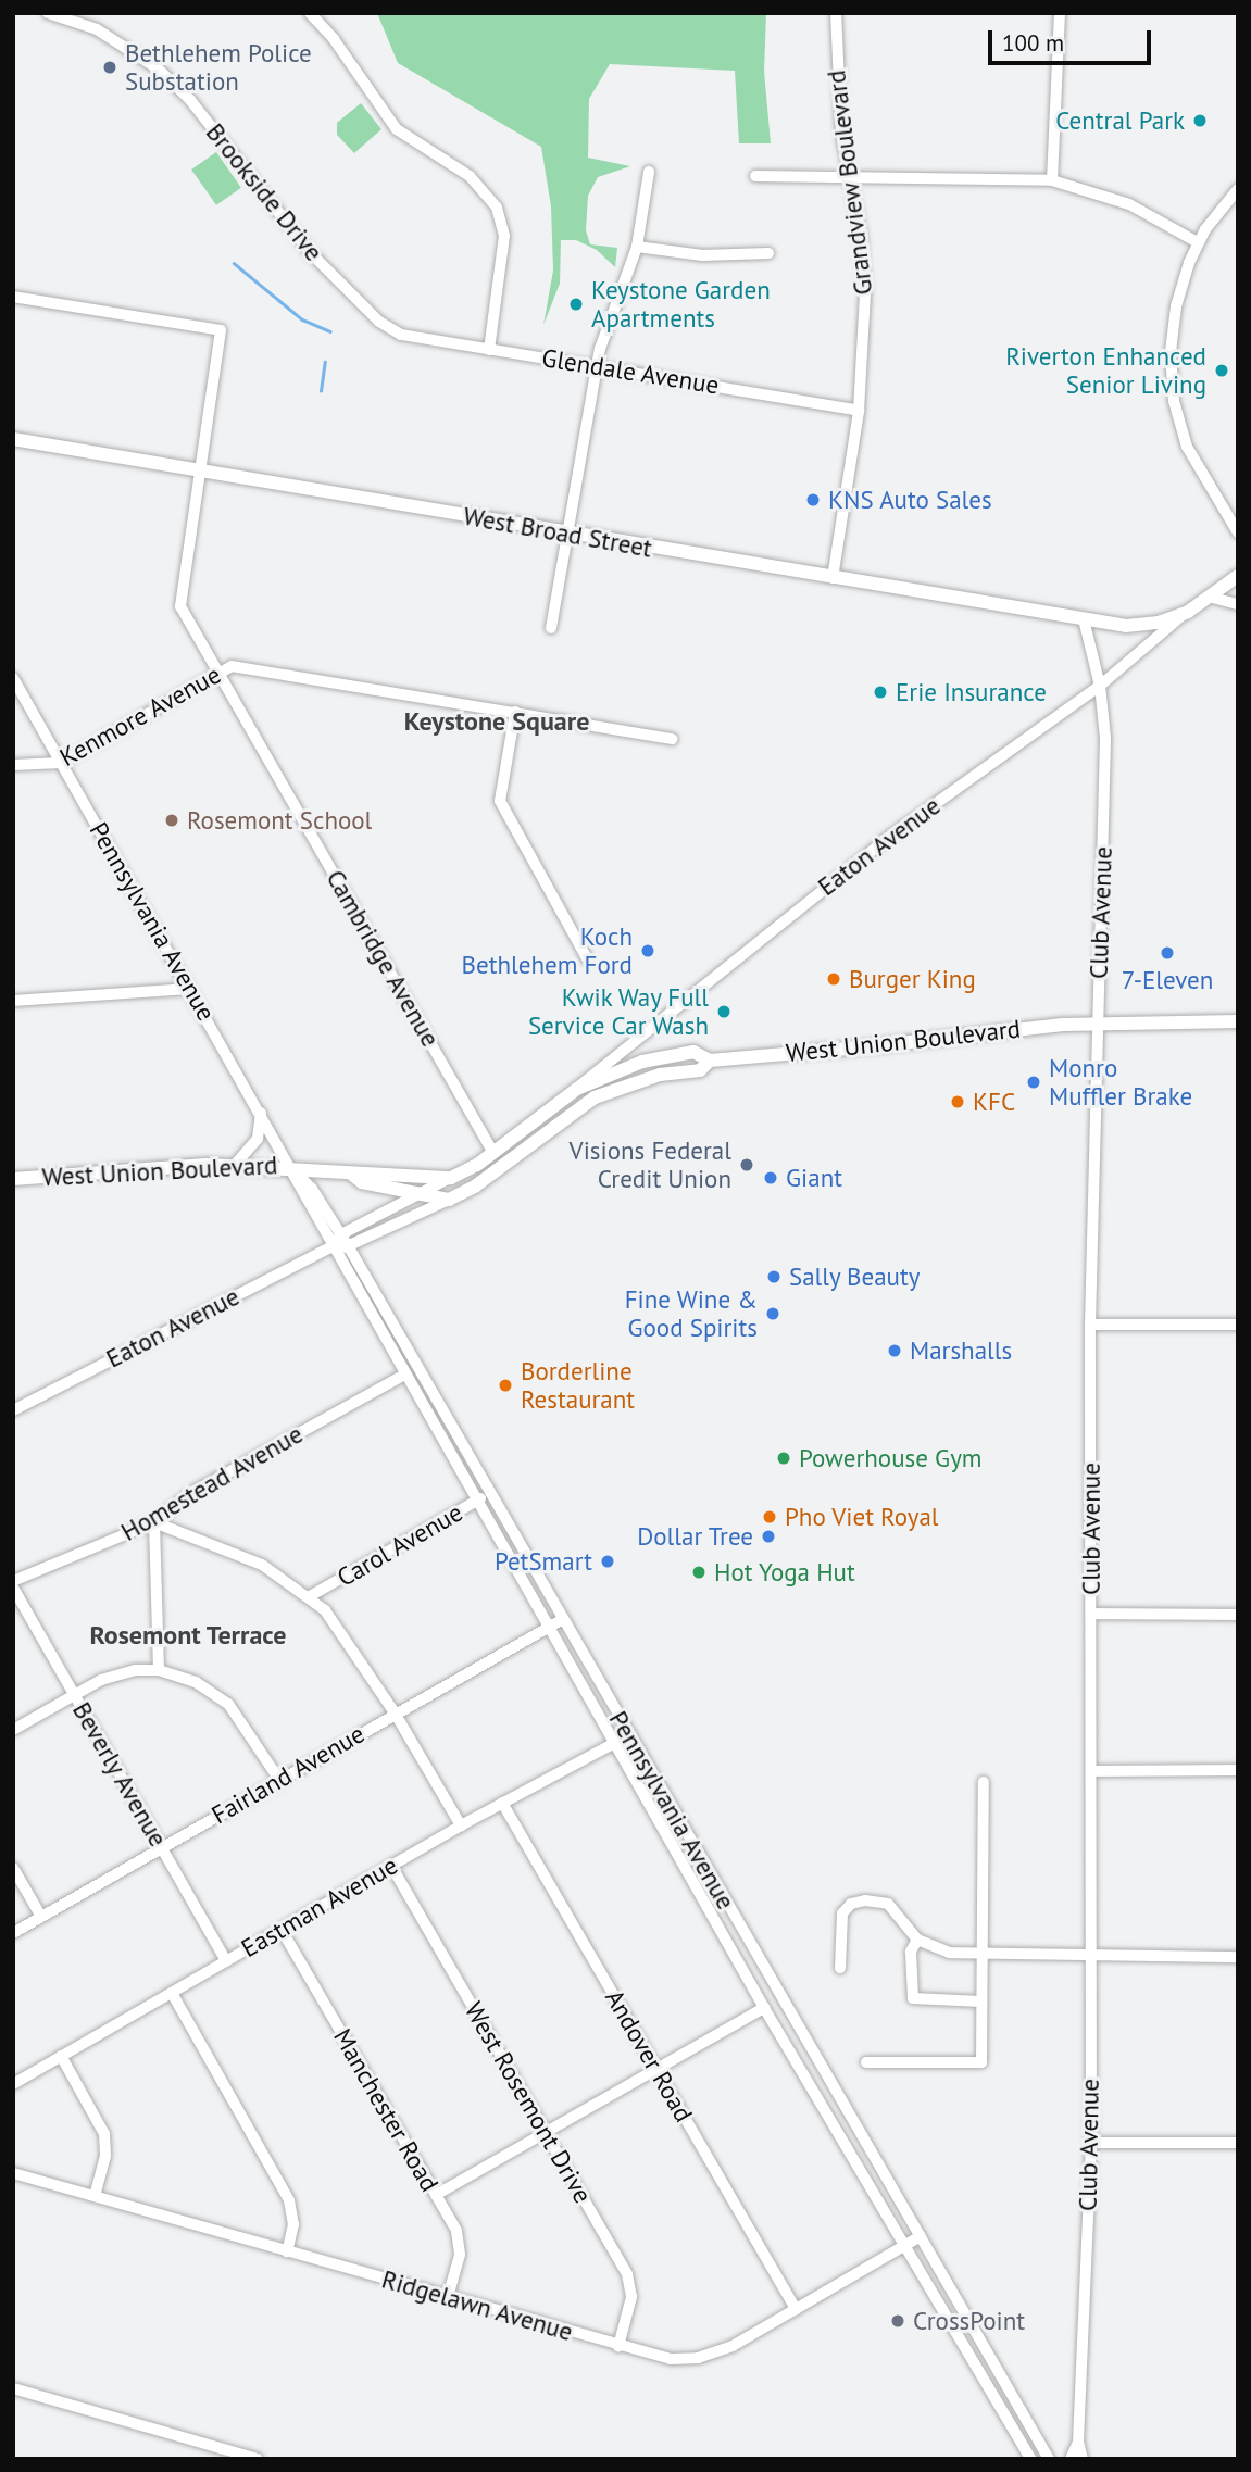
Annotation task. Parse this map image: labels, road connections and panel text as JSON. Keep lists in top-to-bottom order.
{
  "streets": {
    "main road": ["West Broad Street", "West Union Boulevard"],
    "street": [
      "Grandview Boulevard",
      "Brookside Drive",
      "Glendale Avenue",
      "Kenmore Avenue",
      "Eaton Avenue",
      "Club Avenue",
      "Pennsylvania Avenue",
      "Cambridge Avenue",
      "Homestead Avenue",
      "Carol Avenue",
      "Beverly Avenue",
      "Fairland Avenue",
      "Eastman Avenue",
      "Andover Road",
      "West Rosemont Drive",
      "Manchester Road",
      "Ridgelawn Avenue"
    ]
  },
  "crossings": [
    ["Grandview Boulevard", "Glendale Avenue"],
    ["Grandview Boulevard", "West Broad Street"],
    ["Brookside Drive", "Glendale Avenue"],
    ["West Broad Street", "Eaton Avenue"],
    ["West Broad Street", "Club Avenue"],
    ["West Broad Street", "Cambridge Avenue"],
    ["Kenmore Avenue", "Pennsylvania Avenue"],
    ["Kenmore Avenue", "Cambridge Avenue"],
    ["Eaton Avenue", "Club Avenue"],
    ["Eaton Avenue", "Pennsylvania Avenue"],
    ["Eaton Avenue", "West Union Boulevard"],
    ["Club Avenue", "West Union Boulevard"],
    ["Pennsylvania Avenue", "West Union Boulevard"],
    ["Pennsylvania Avenue", "Homestead Avenue"],
    ["Pennsylvania Avenue", "Carol Avenue"],
    ["Pennsylvania Avenue", "Fairland Avenue"],
    ["Pennsylvania Avenue", "Eastman Avenue"],
    ["Pennsylvania Avenue", "Ridgelawn Avenue"],
    ["Cambridge Avenue", "West Union Boulevard"],
    ["Beverly Avenue", "Fairland Avenue"],
    ["Beverly Avenue", "Eastman Avenue"],
    ["Eastman Avenue", "Andover Road"],
    ["Eastman Avenue", "West Rosemont Drive"],
    ["Eastman Avenue", "Manchester Road"],
    ["Andover Road", "Ridgelawn Avenue"],
    ["West Rosemont Drive", "Ridgelawn Avenue"],
    ["Manchester Road", "Ridgelawn Avenue"]
  ],
  "districts": ["Keystone Square", "Rosemont Terrace"],
  "places": [
    "Bethlehem Police Substation",
    "Central Park",
    "Keystone Garden Apartments",
    "Riverton Enhanced Senior Living",
    "KNS Auto Sales",
    "Erie Insurance",
    "Rosemont School",
    "Koch Bethlehem Ford",
    "7-Eleven",
    "Burger King",
    "Kwik Way Full Service Car Wash",
    "Monro Muffler Brake",
    "KFC",
    "Visions Federal Credit Union",
    "Giant",
    "Sally Beauty",
    "Fine Wine & Good Spirits",
    "Marshalls",
    "Borderline Restaurant",
    "Powerhouse Gym",
    "Pho Viet Royal",
    "Dollar Tree",
    "PetSmart",
    "Hot Yoga Hut",
    "CrossPoint"
  ],
  "scale_bar": "100 m"
}
